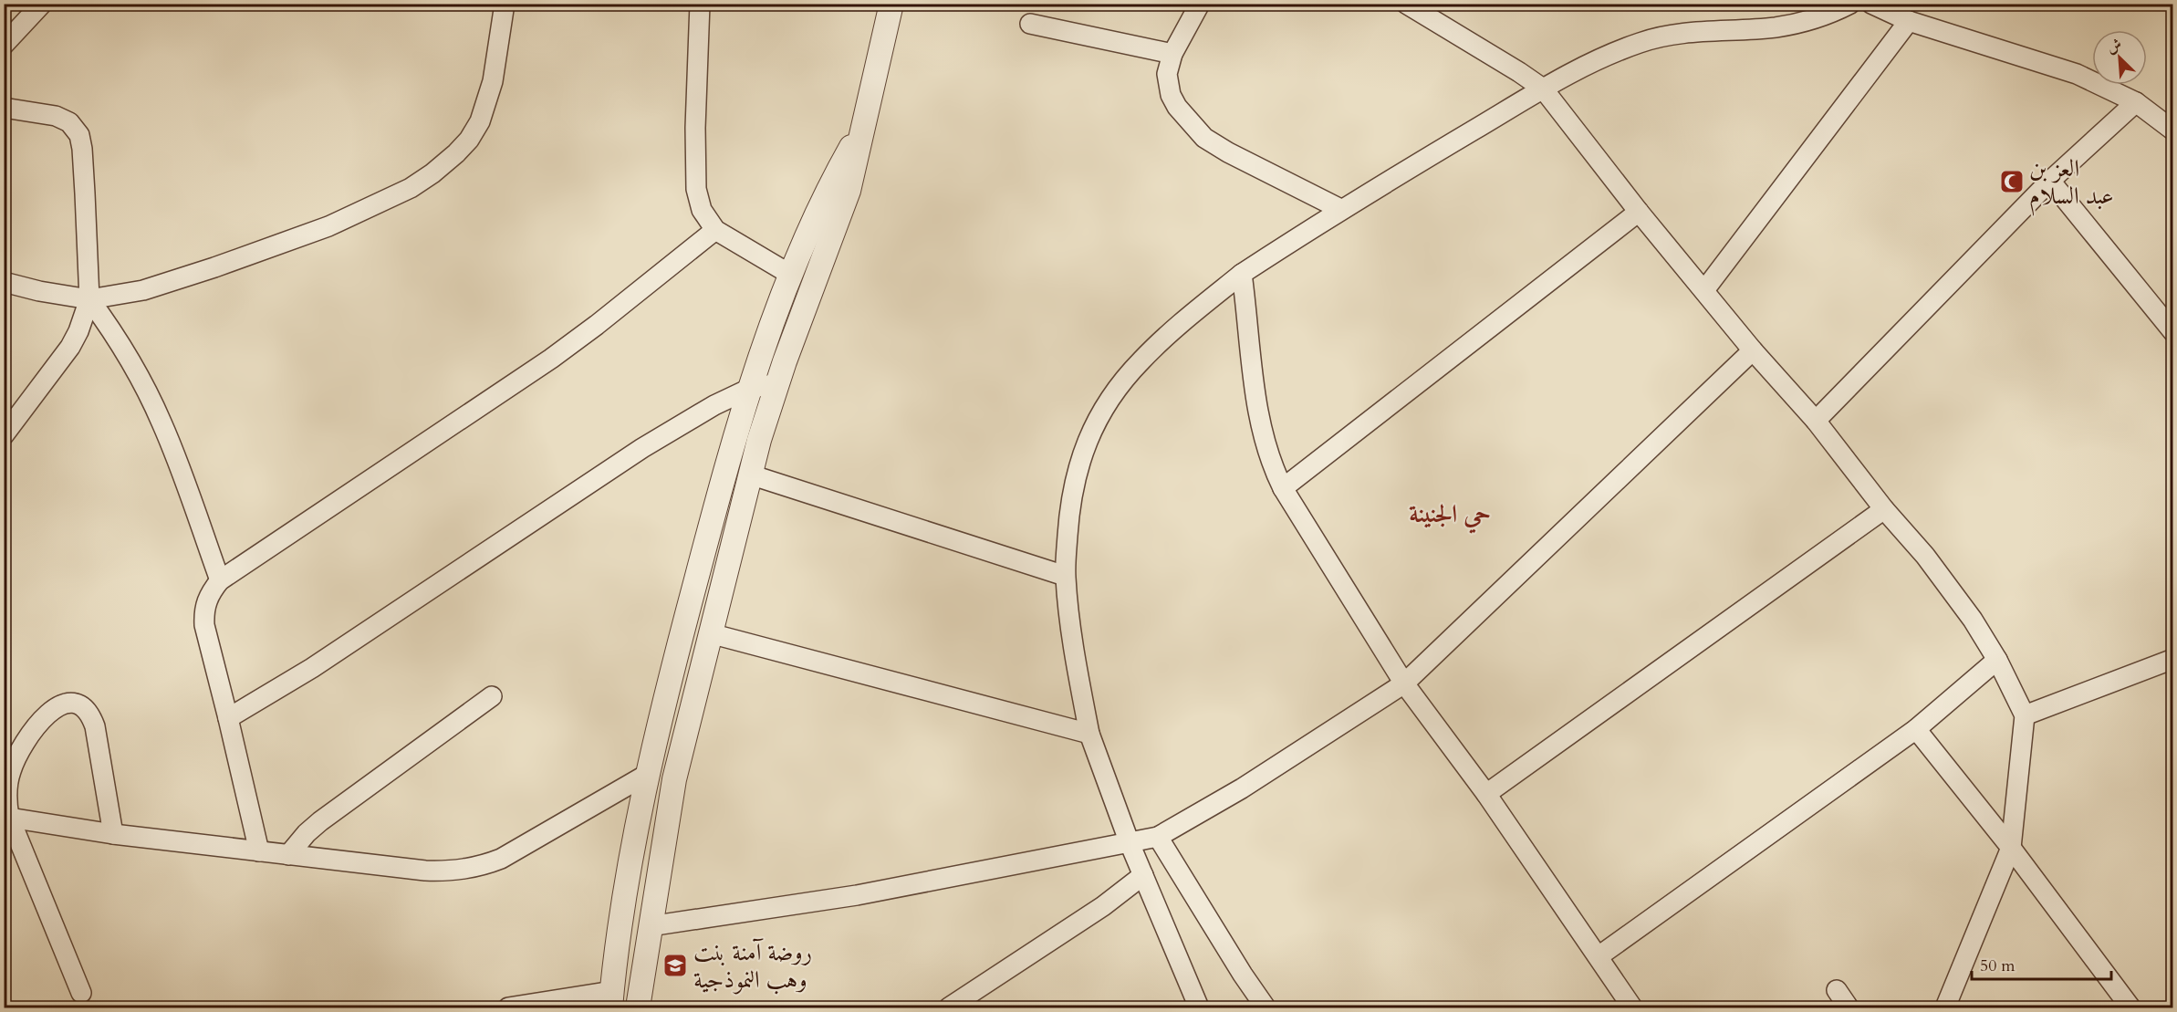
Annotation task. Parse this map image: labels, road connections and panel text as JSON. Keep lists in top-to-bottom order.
{
  "districts": ["حي الجنينة"],
  "places": {
    "mosque": ["العز بن عبد السلام"],
    "school or university": ["روضة آمنة بنت وهب النموذجية"]
  },
  "scale_bar": "50 m",
  "north": "top left"
}
